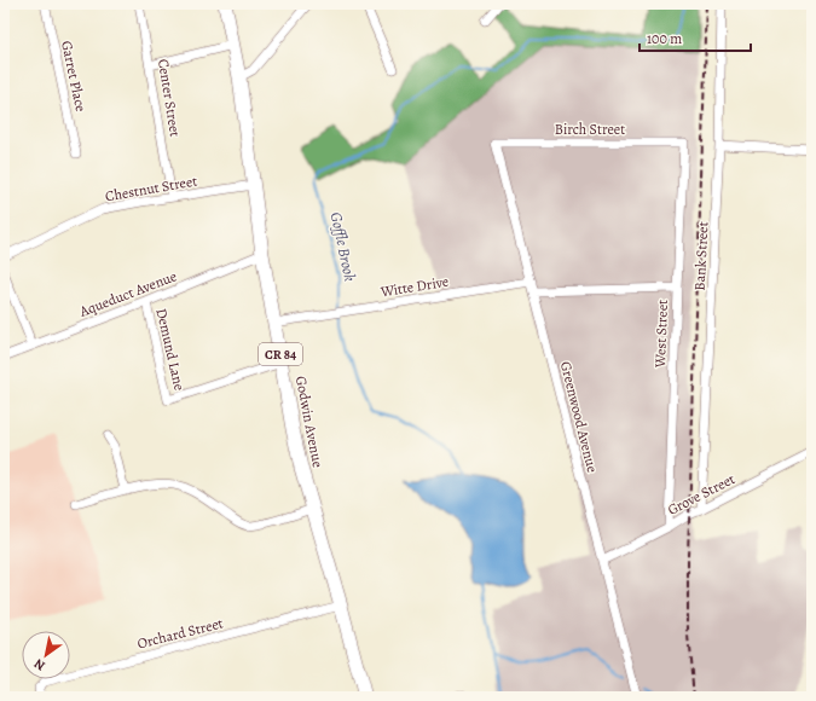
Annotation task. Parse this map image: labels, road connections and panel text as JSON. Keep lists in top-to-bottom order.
{
  "streets": {
    "main road": ["CR 84", "Godwin Avenue"],
    "street": [
      "Garret Place",
      "Center Street",
      "Birch Street",
      "Chestnut Street",
      "Bank Street",
      "Witte Drive",
      "Aqueduct Avenue",
      "West Street",
      "Demund Lane",
      "Greenwood Avenue",
      "Grove Street",
      "Orchard Street"
    ]
  },
  "crossings": [
    ["Center Street", "Chestnut Street"],
    ["Birch Street", "West Street"],
    ["Birch Street", "Greenwood Avenue"],
    ["Chestnut Street", "Godwin Avenue"],
    ["Bank Street", "Grove Street"],
    ["Witte Drive", "Greenwood Avenue"],
    ["Witte Drive", "Godwin Avenue"],
    ["Aqueduct Avenue", "Demund Lane"],
    ["Aqueduct Avenue", "Godwin Avenue"],
    ["West Street", "Grove Street"],
    ["Demund Lane", "Godwin Avenue"],
    ["Greenwood Avenue", "Grove Street"],
    ["Godwin Avenue", "Orchard Street"]
  ],
  "water": ["Goffle Brook"],
  "scale_bar": "100 m",
  "north": "bottom left"
}
